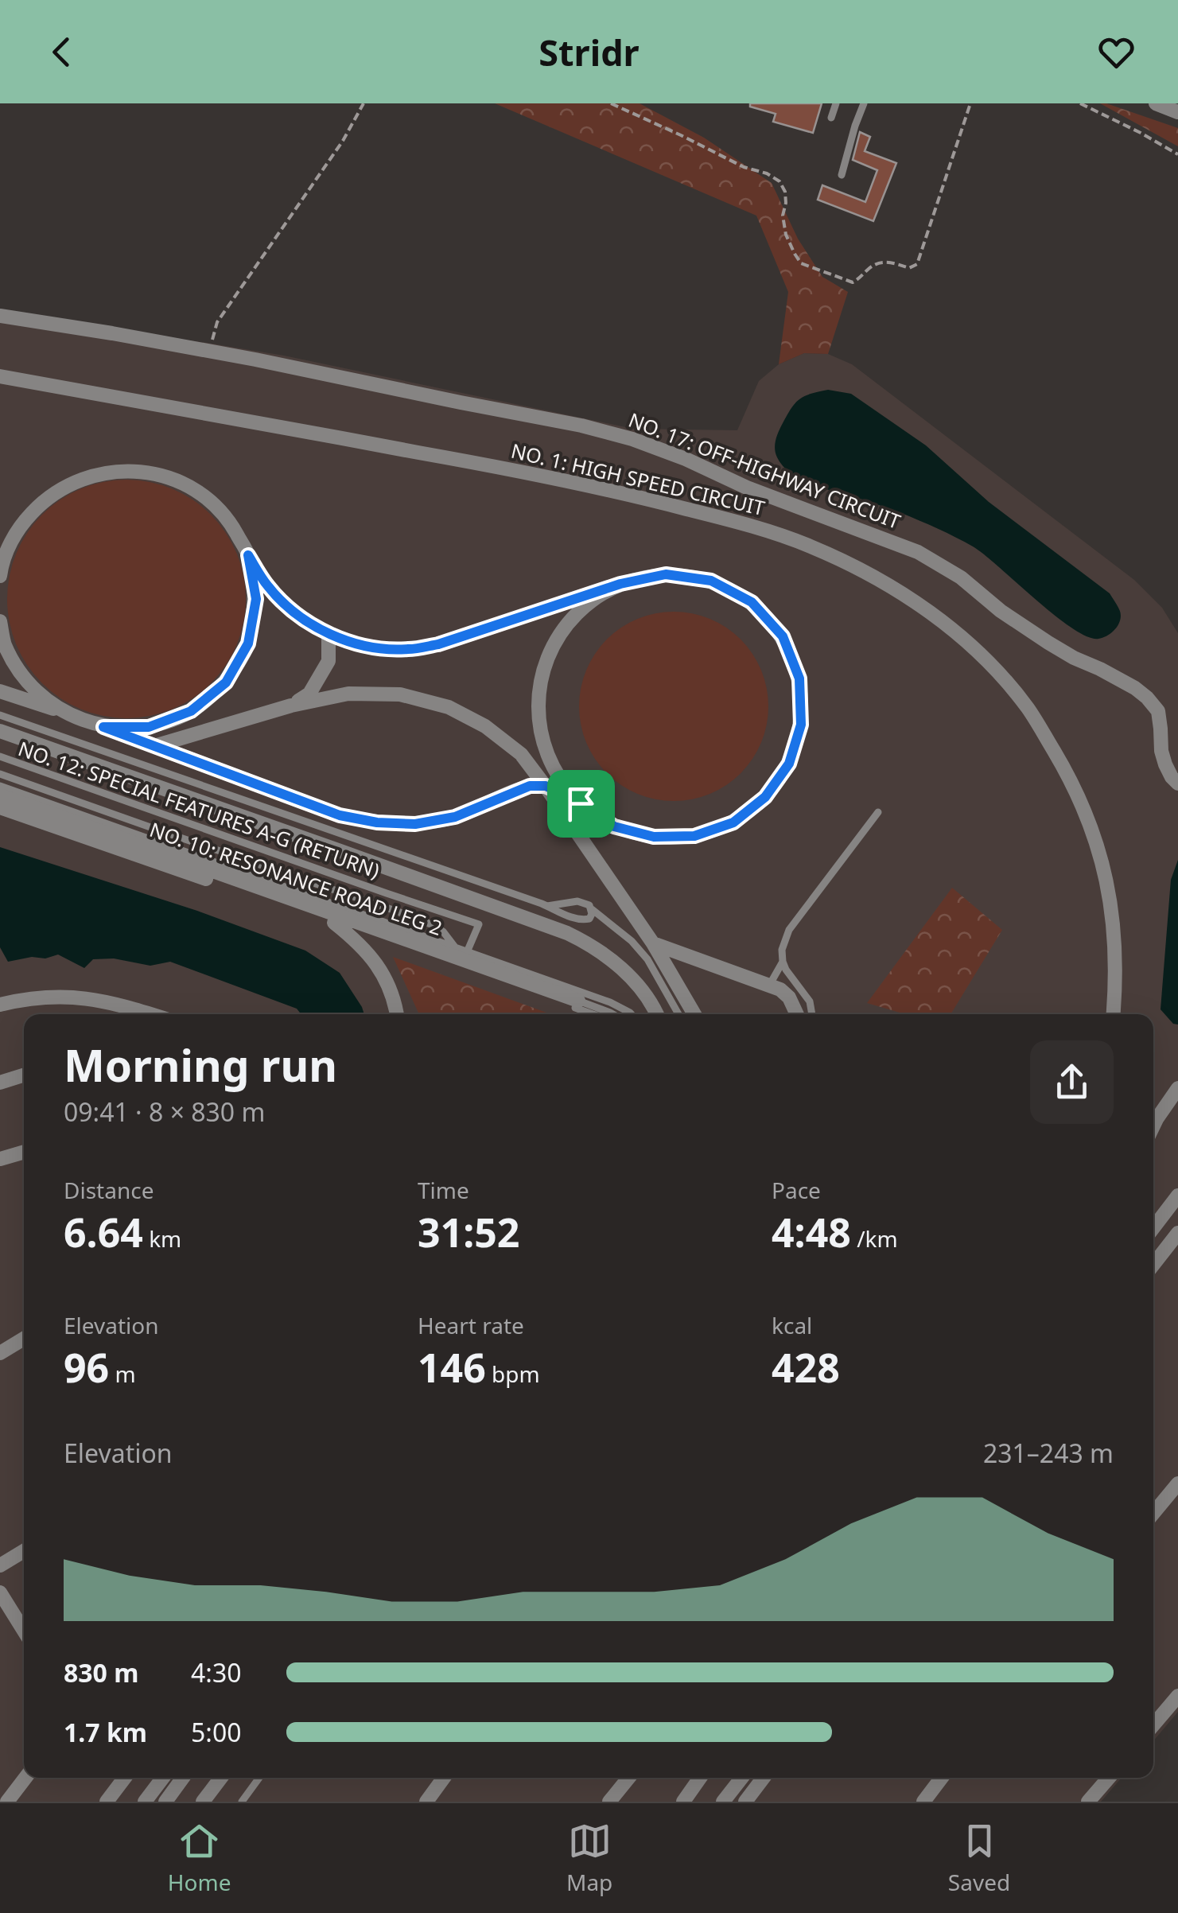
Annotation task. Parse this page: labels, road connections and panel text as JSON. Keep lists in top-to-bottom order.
{
  "streets": {
    "street": ["NO. 17: OFF-HIGHWAY CIRCUIT", "NO. 1: HIGH SPEED CIRCUIT", "NO. 10: RESONANCE ROAD LEG 2"],
    "lane": ["NO. 12: SPECIAL FEATURES A-G (RETURN)"]
  },
  "page": {
    "header": "Stridr",
    "heading": ["Morning run", "09:41 · 8 × 830 m"],
    "stats": [
      ["Distance", "6.64 km"],
      ["Time", "31:52"],
      ["Pace", "4:48 /km"],
      ["Elevation", "96 m"],
      ["Heart rate", "146 bpm"],
      ["kcal", "428"]
    ],
    "chart": ["Elevation", "231–243 m"],
    "list": [
      {
        "name": "830 m",
        "note": "4:30"
      },
      {
        "name": "1.7 km",
        "note": "5:00"
      }
    ],
    "tabs": ["Home", "Map", "Saved"]
  }
}
